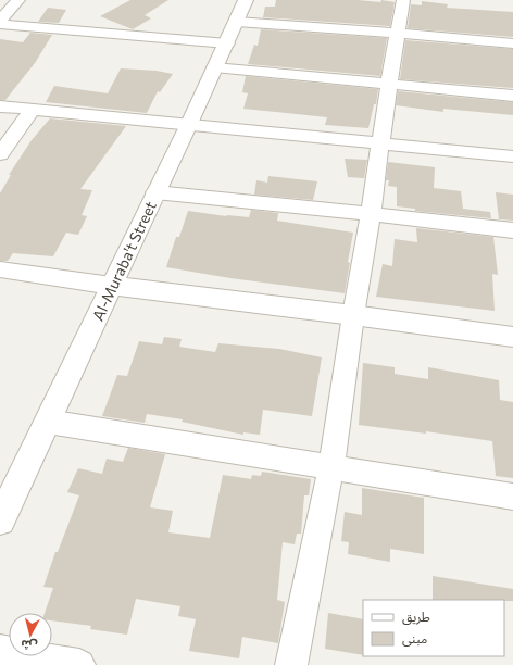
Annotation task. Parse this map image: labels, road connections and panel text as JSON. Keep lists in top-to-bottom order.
{
  "streets": {
    "street": ["Al-Muraba't Street"]
  },
  "legend": ["طريق", "مبنى"],
  "north": "bottom"
}
